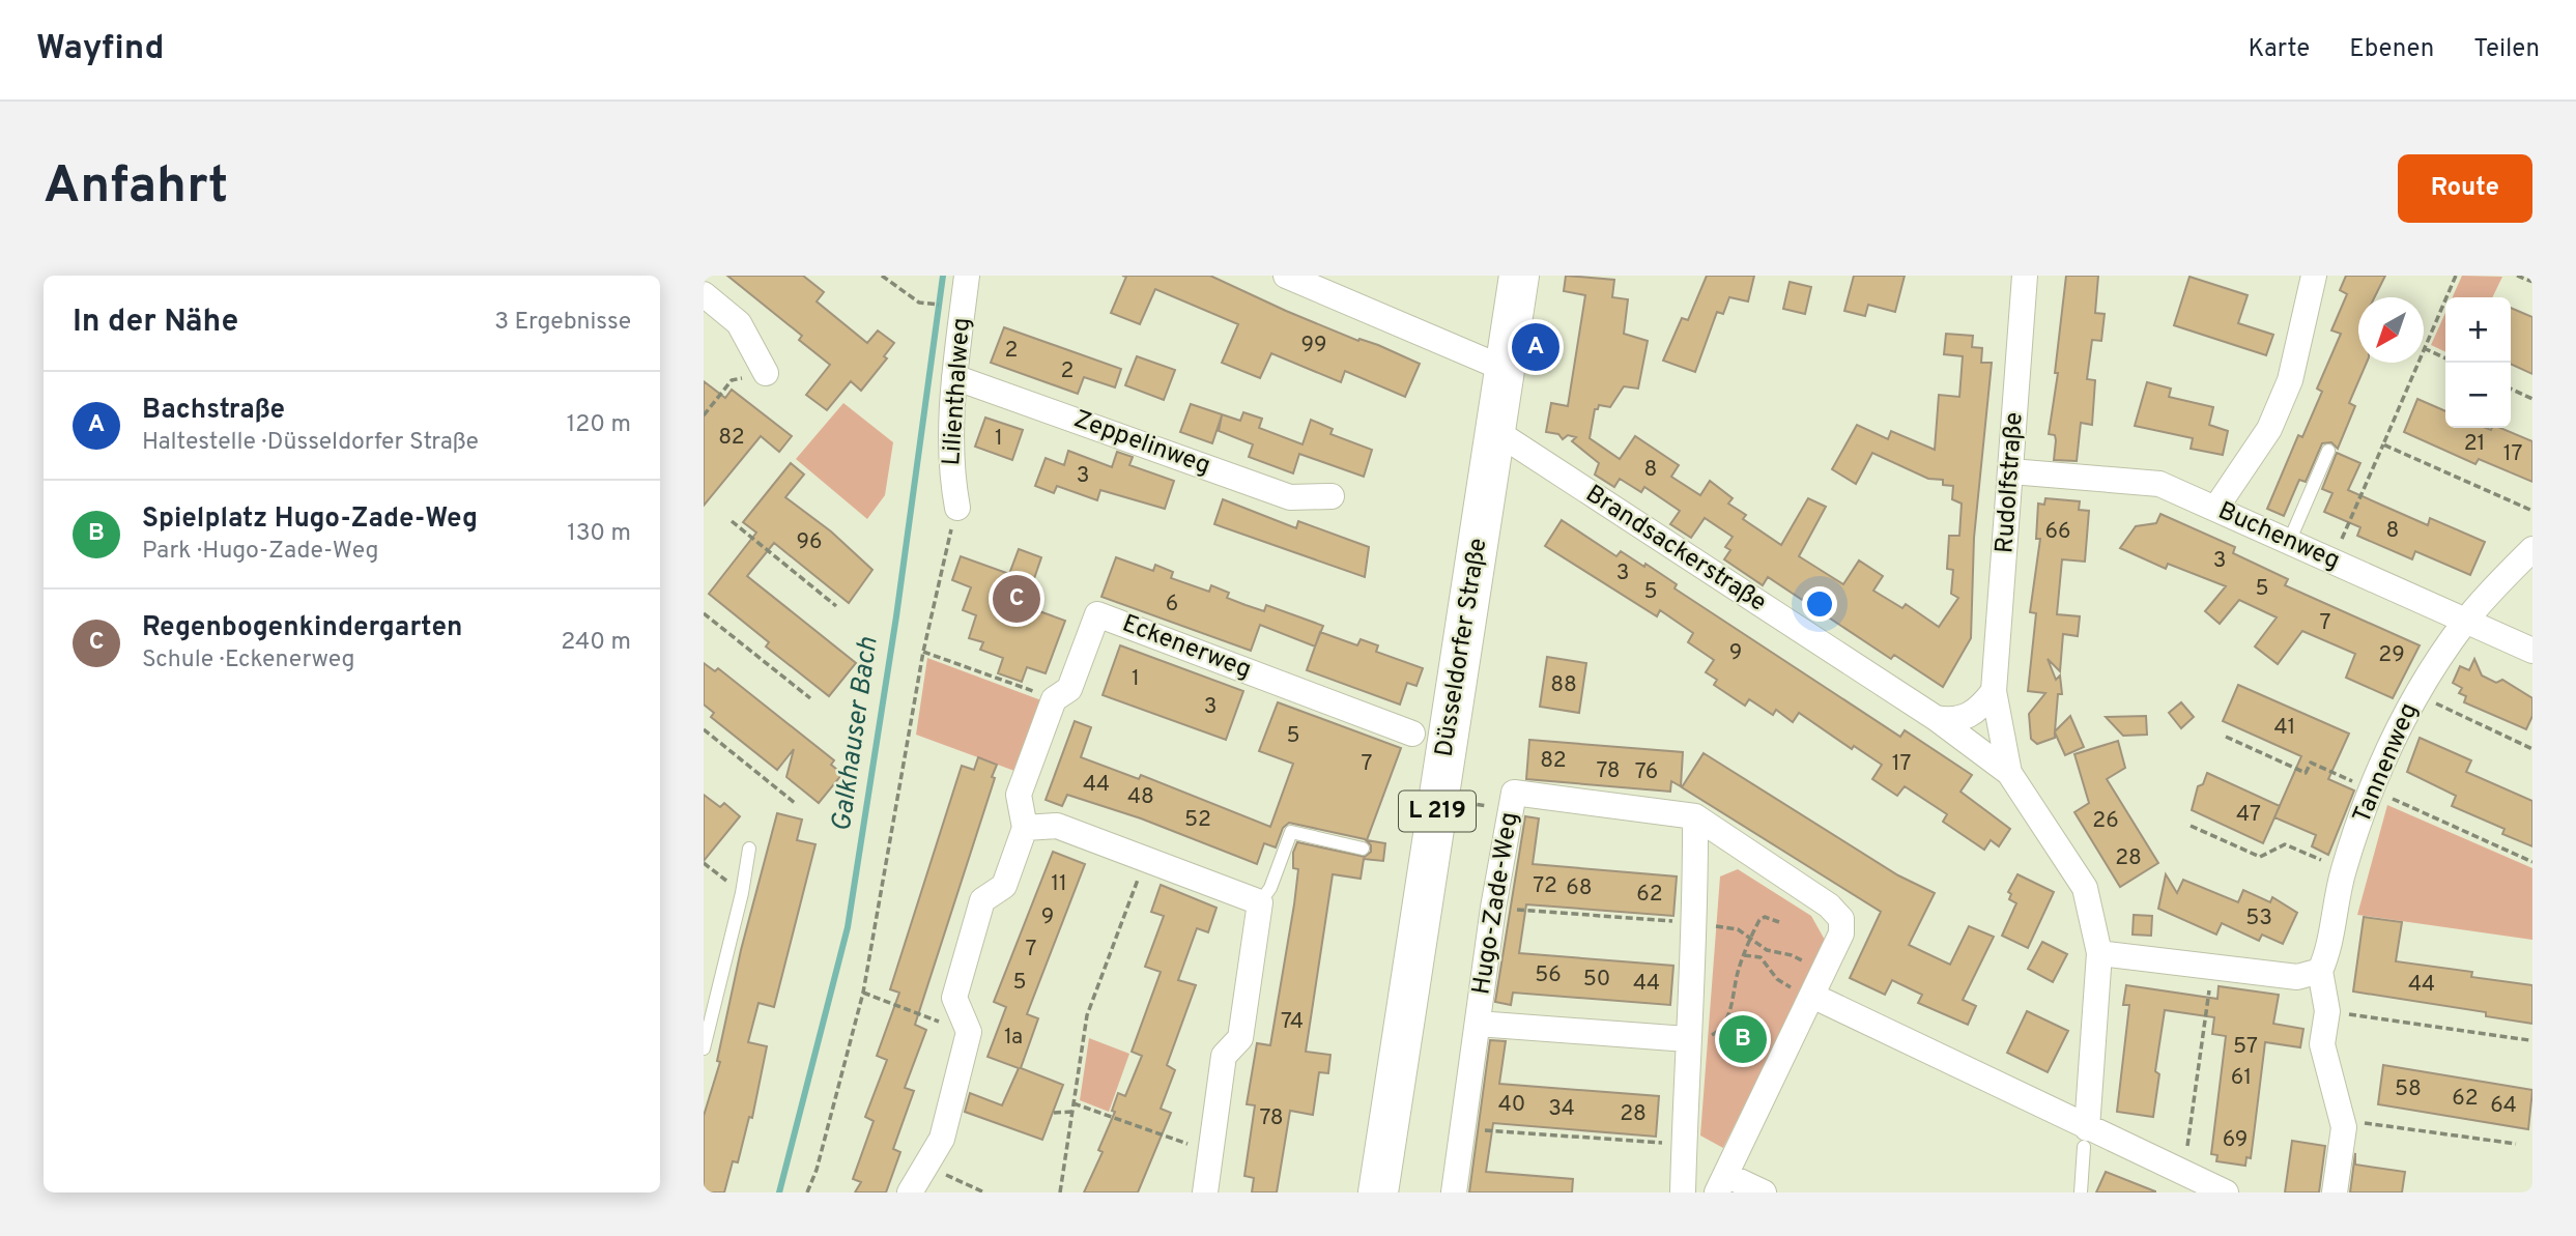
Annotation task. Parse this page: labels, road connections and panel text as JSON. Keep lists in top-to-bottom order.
{
  "streets": {
    "main road": ["Düsseldorfer Straße", "L 219"],
    "street": [
      "Lilienthalweg",
      "Zeppelinweg",
      "Rudolfstraße",
      "Buchenweg",
      "Brandsackerstraße",
      "Eckenerweg",
      "Tannenweg",
      "Hugo-Zade-Weg"
    ]
  },
  "crossings": [
    ["Lilienthalweg", "Zeppelinweg"],
    ["Rudolfstraße", "Buchenweg"],
    ["Rudolfstraße", "Brandsackerstraße"],
    ["Buchenweg", "Tannenweg"],
    ["Brandsackerstraße", "Düsseldorfer Straße"]
  ],
  "water": ["Galkhauser Bach"],
  "house_numbers": [
    "99",
    "2",
    "2",
    "82",
    "1",
    "21",
    "17",
    "8",
    "3",
    "8",
    "66",
    "96",
    "3",
    "3",
    "5",
    "5",
    "6",
    "7",
    "9",
    "29",
    "1",
    "88",
    "3",
    "41",
    "5",
    "82",
    "7",
    "17",
    "78",
    "76",
    "44",
    "48",
    "47",
    "52",
    "26",
    "28",
    "11",
    "72",
    "68",
    "62",
    "9",
    "53",
    "7",
    "56",
    "50",
    "5",
    "44",
    "44",
    "74",
    "1a",
    "57",
    "61",
    "58",
    "62",
    "40",
    "64",
    "34",
    "28",
    "78",
    "69"
  ],
  "north": "bottom left",
  "page": {
    "header": "Wayfind",
    "nav": ["Karte", "Ebenen", "Teilen"],
    "buttons": "Route",
    "title": "Anfahrt",
    "heading": ["In der Nähe", "3 Ergebnisse"],
    "map_buttons": ["+", "−"],
    "pins": ["A", "C", "B"],
    "list": [
      {
        "mark": "A",
        "name": "Bachstraße",
        "note": "Haltestelle · Düsseldorfer Straße",
        "value": "120 m"
      },
      {
        "mark": "B",
        "name": "Spielplatz Hugo-Zade-Weg",
        "note": "Park · Hugo-Zade-Weg",
        "value": "130 m"
      },
      {
        "mark": "C",
        "name": "Regenbogenkindergarten",
        "note": "Schule · Eckenerweg",
        "value": "240 m"
      }
    ]
  }
}
